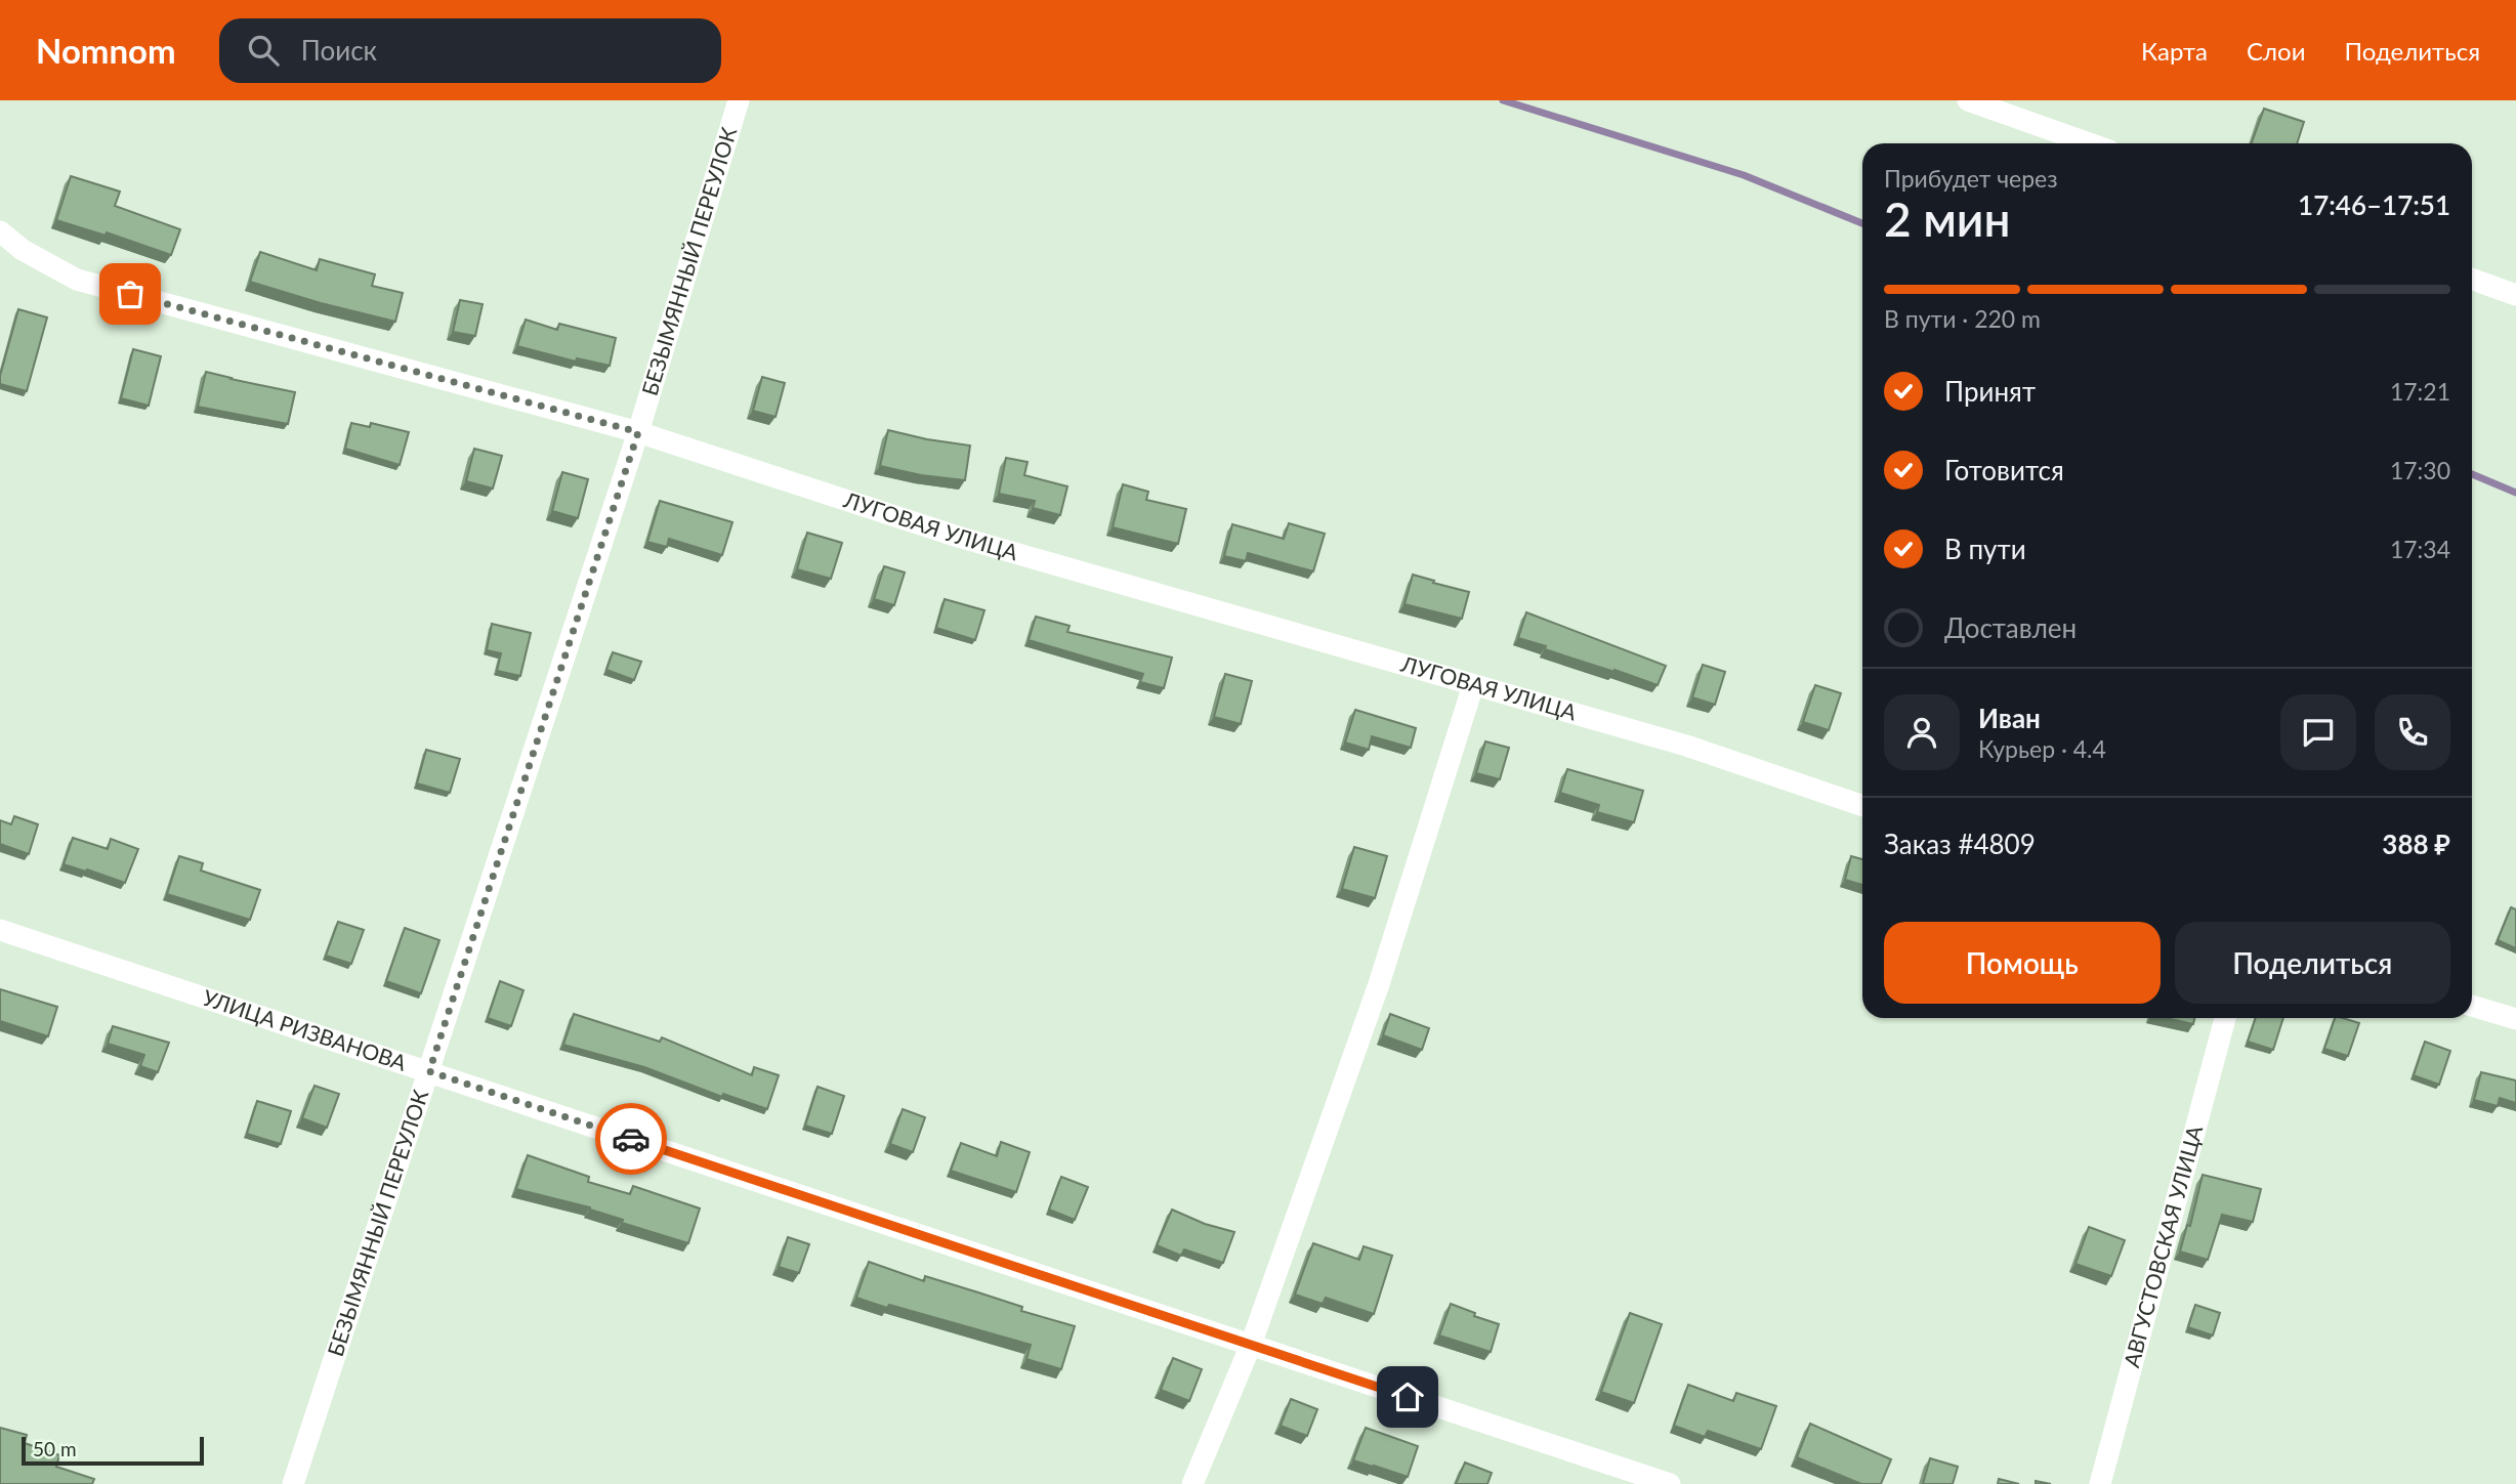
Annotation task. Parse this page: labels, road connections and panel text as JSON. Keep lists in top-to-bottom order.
{
  "streets": {
    "street": [
      "БЕЗЫМЯННЫЙ ПЕРЕУЛОК",
      "ЛУГОВАЯ УЛИЦА",
      "УЛИЦА РИЗВАНОВА",
      "АВГУСТОВСКАЯ УЛИЦА"
    ]
  },
  "crossings": [
    ["БЕЗЫМЯННЫЙ ПЕРЕУЛОК", "ЛУГОВАЯ УЛИЦА"],
    ["БЕЗЫМЯННЫЙ ПЕРЕУЛОК", "УЛИЦА РИЗВАНОВА"]
  ],
  "scale_bar": "50 m",
  "page": {
    "header": "Nomnom",
    "search": "Поиск",
    "nav": ["Карта", "Слои", "Поделиться"],
    "heading": ["2 мин", "Прибудет через", "17:46–17:51"],
    "panel": [
      "Иван",
      "Курьер · 4.4",
      "Заказ #4809",
      "388 ₽"
    ],
    "bar": "В пути · 220 m",
    "list": [
      ["Принят", "17:21"],
      ["Готовится", "17:30"],
      ["В пути", "17:34"],
      "Доставлен"
    ],
    "buttons": ["Помощь", "Поделиться"],
    "scale": "50 m"
  }
}
